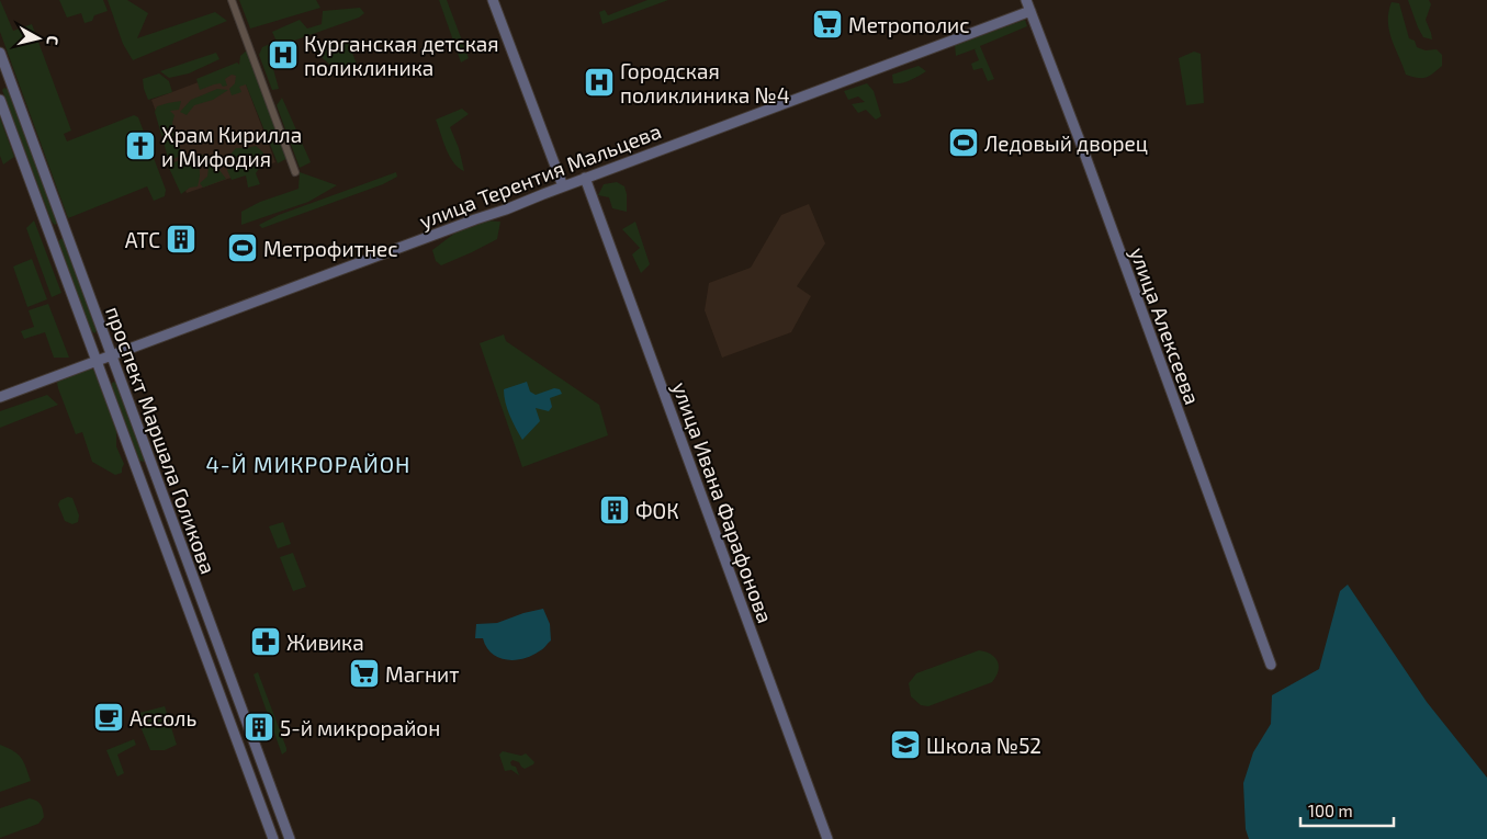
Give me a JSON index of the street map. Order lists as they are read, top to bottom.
{
  "streets": {
    "street": [
      "улица Терентия Мальцева",
      "улица Алексеева",
      "проспект Маршала Голикова",
      "улица Ивана Фарафонова"
    ]
  },
  "crossings": [
    ["улица Терентия Мальцева", "улица Алексеева"],
    ["улица Терентия Мальцева", "проспект Маршала Голикова"],
    ["улица Терентия Мальцева", "улица Ивана Фарафонова"]
  ],
  "districts": ["4-Й МИКРОРАЙОН"],
  "places": {
    "supermarket": ["Метрополис", "Магнит"],
    "hospital": ["Курганская детская поликлиника", "Городская поликлиника №4"],
    "sports": ["Ледовый дворец", "Метрофитнес"],
    "church": ["Храм Кирилла и Мифодия"],
    "building": ["АТС", "ФОК", "5-й микрорайон"],
    "pharmacy": ["Живика"],
    "cafe": ["Ассоль"],
    "school or university": ["Школа №52"]
  },
  "scale_bar": "100 m",
  "north": "right"
}
